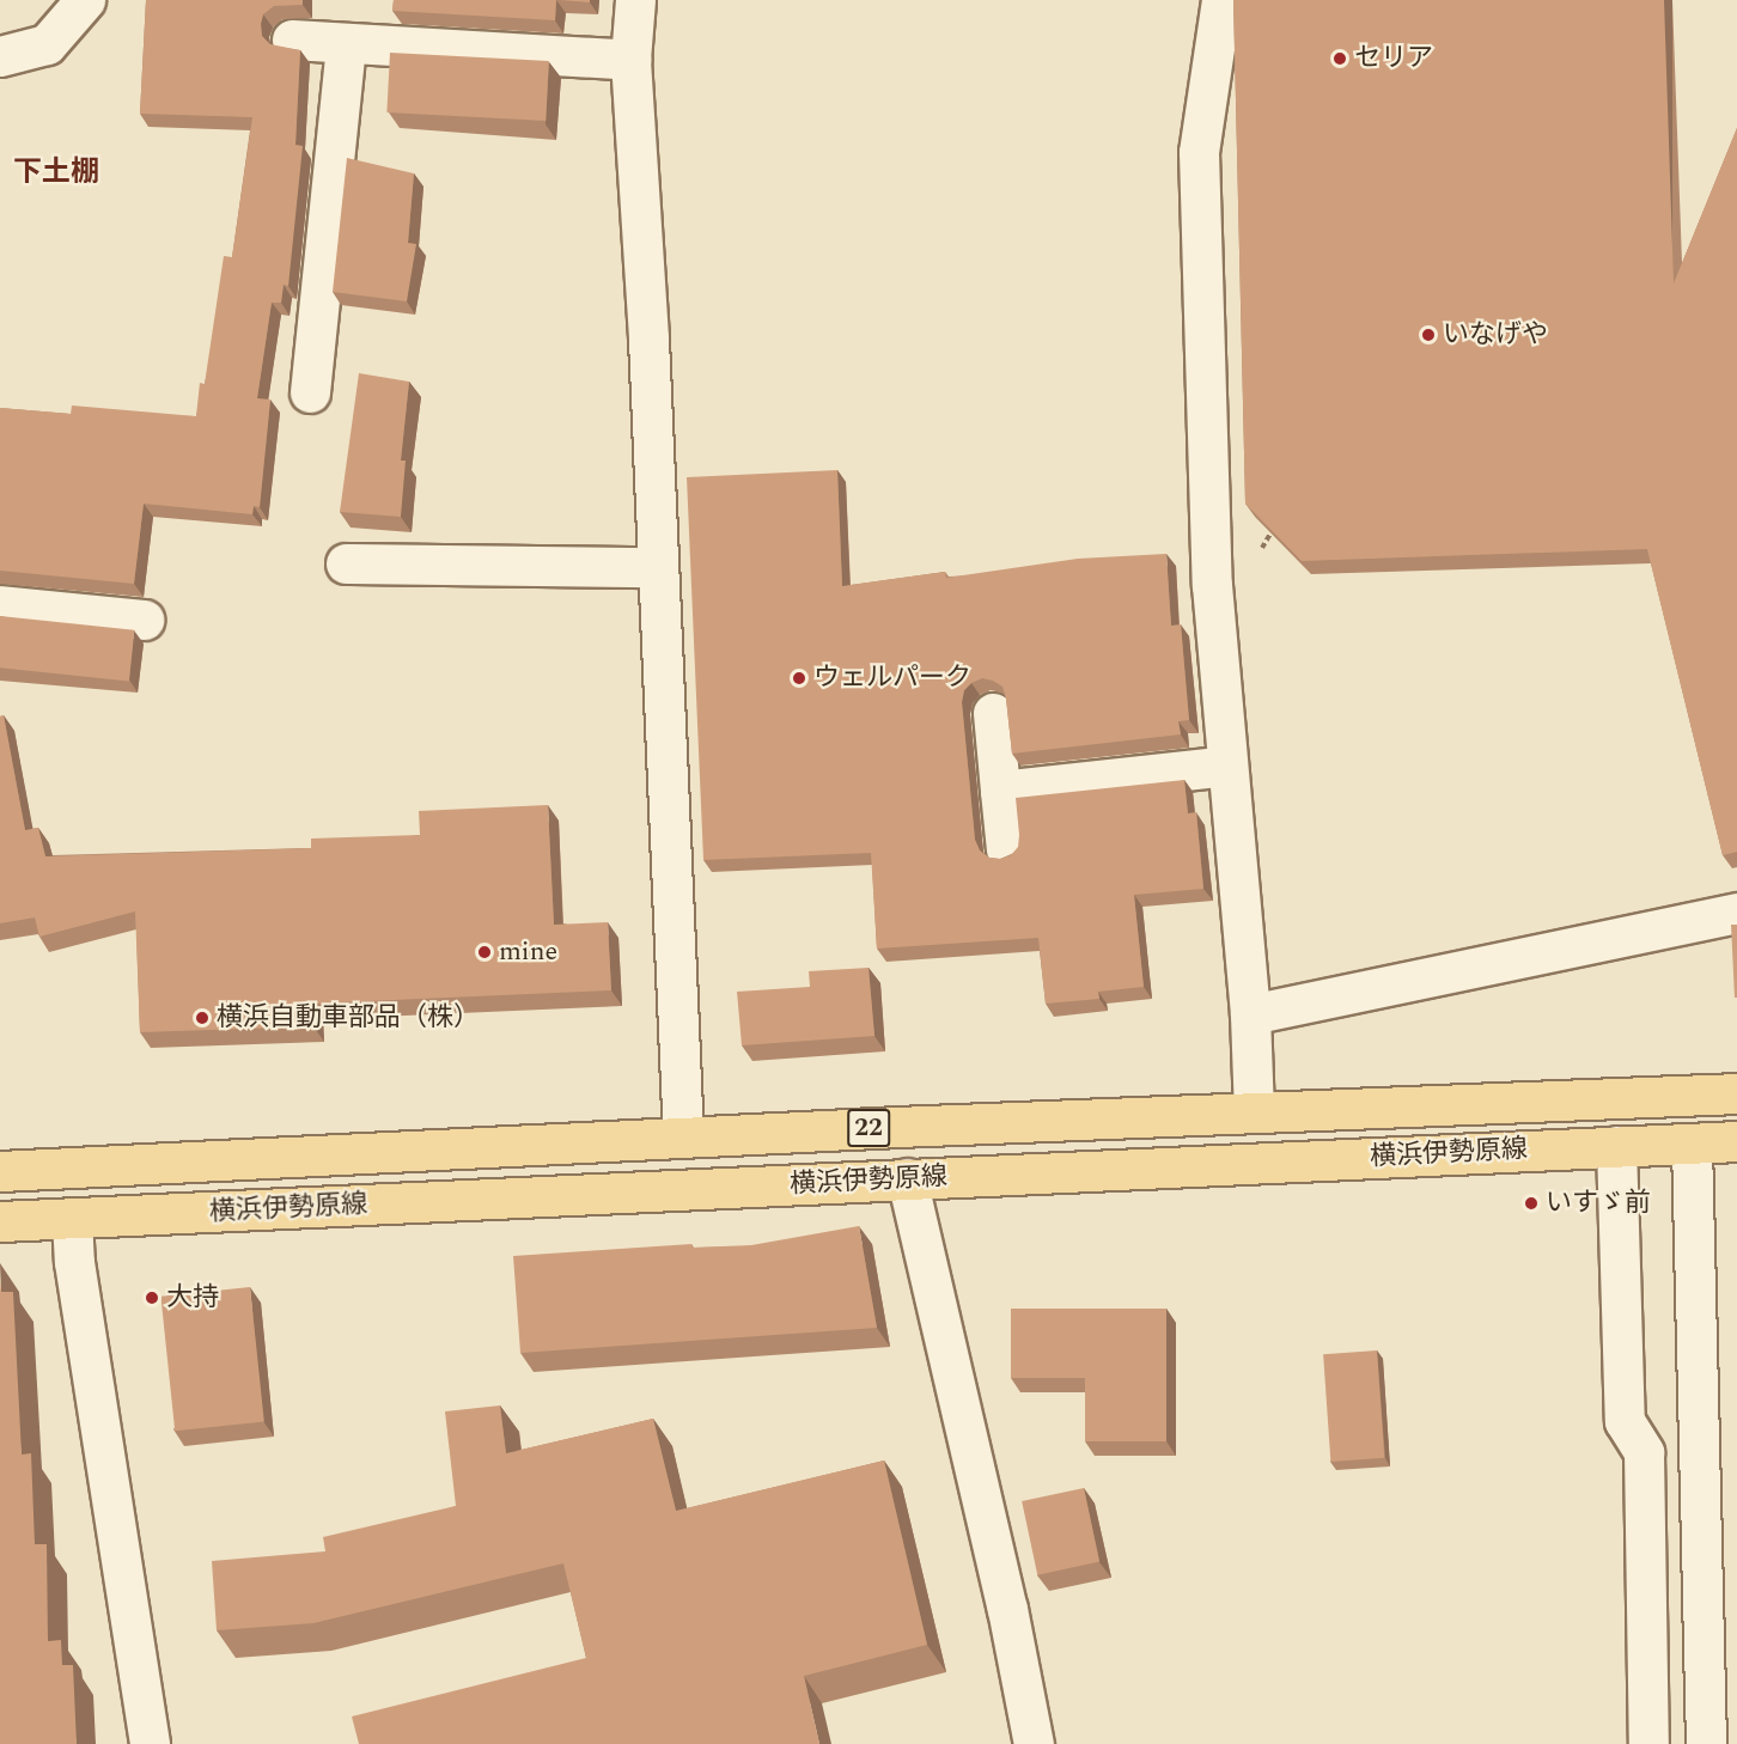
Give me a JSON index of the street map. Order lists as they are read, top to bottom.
{
  "streets": {
    "main road": ["22", "横浜伊勢原線"]
  },
  "districts": ["下土棚"],
  "places": [
    "セリア",
    "いなげや",
    "ウェルパーク",
    "mine",
    "横浜自動車部品（株）",
    "いすゞ前",
    "大持"
  ]
}
